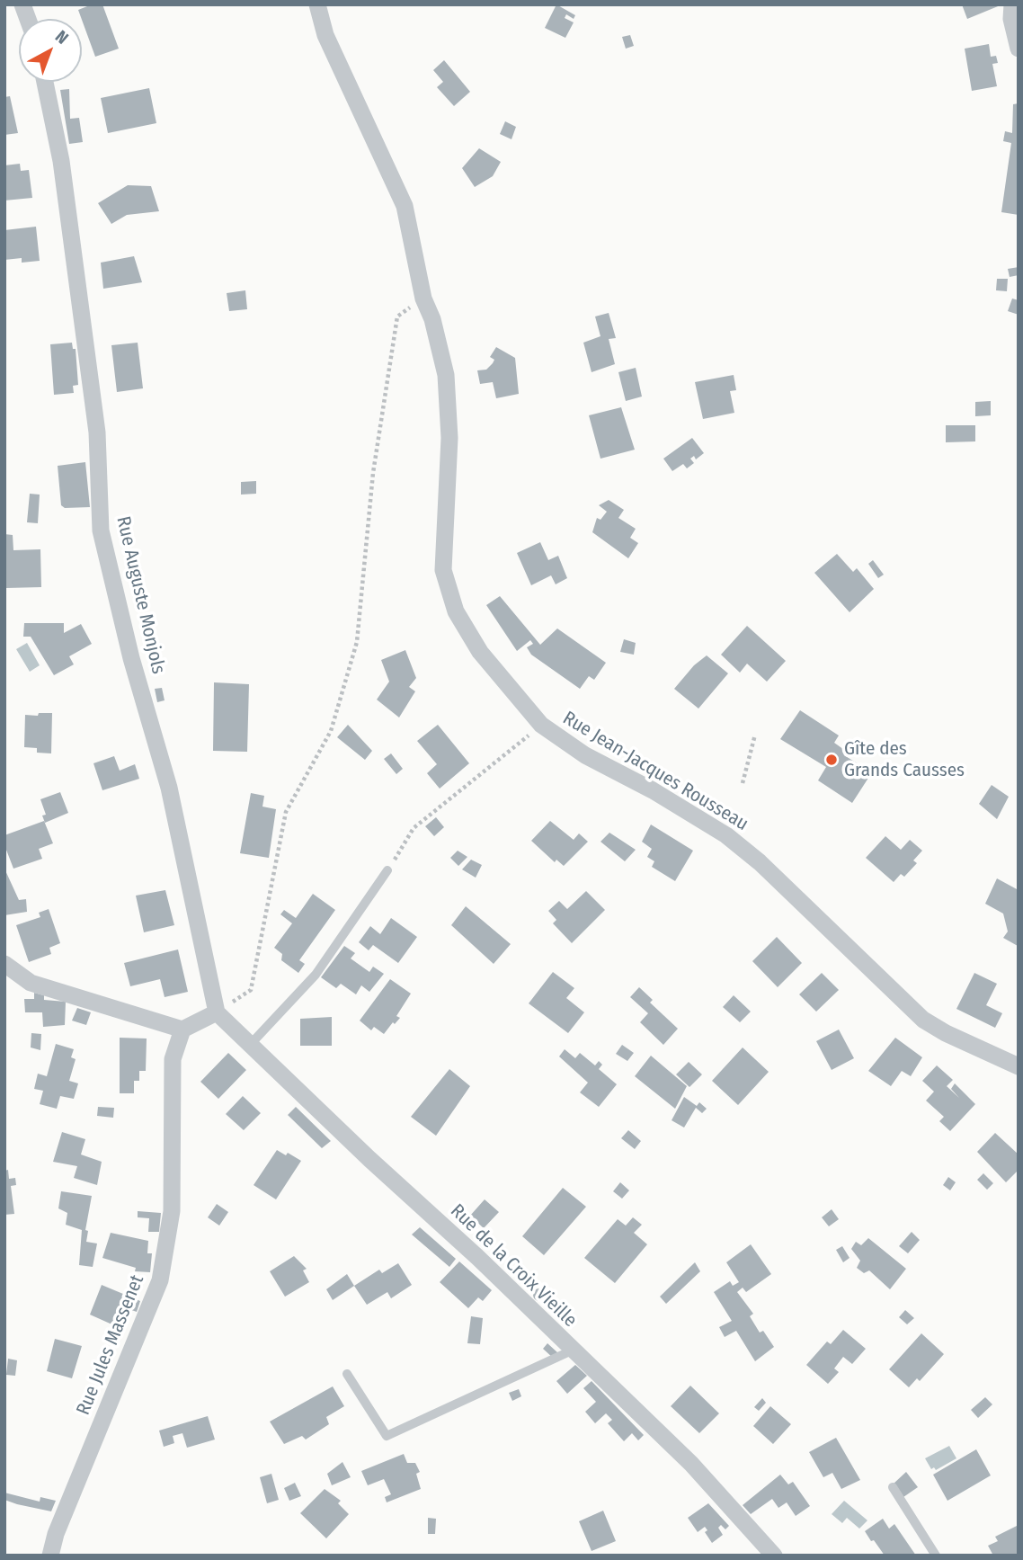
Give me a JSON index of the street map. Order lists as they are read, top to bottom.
{
  "streets": {
    "street": [
      "Rue Auguste Monjols",
      "Rue Jean-Jacques Rousseau",
      "Rue de la Croix Vieille",
      "Rue Jules Massenet"
    ]
  },
  "crossings": [
    ["Rue Auguste Monjols", "Rue de la Croix Vieille"]
  ],
  "places": ["Gîte des Grands Causses"],
  "north": "top right"
}
